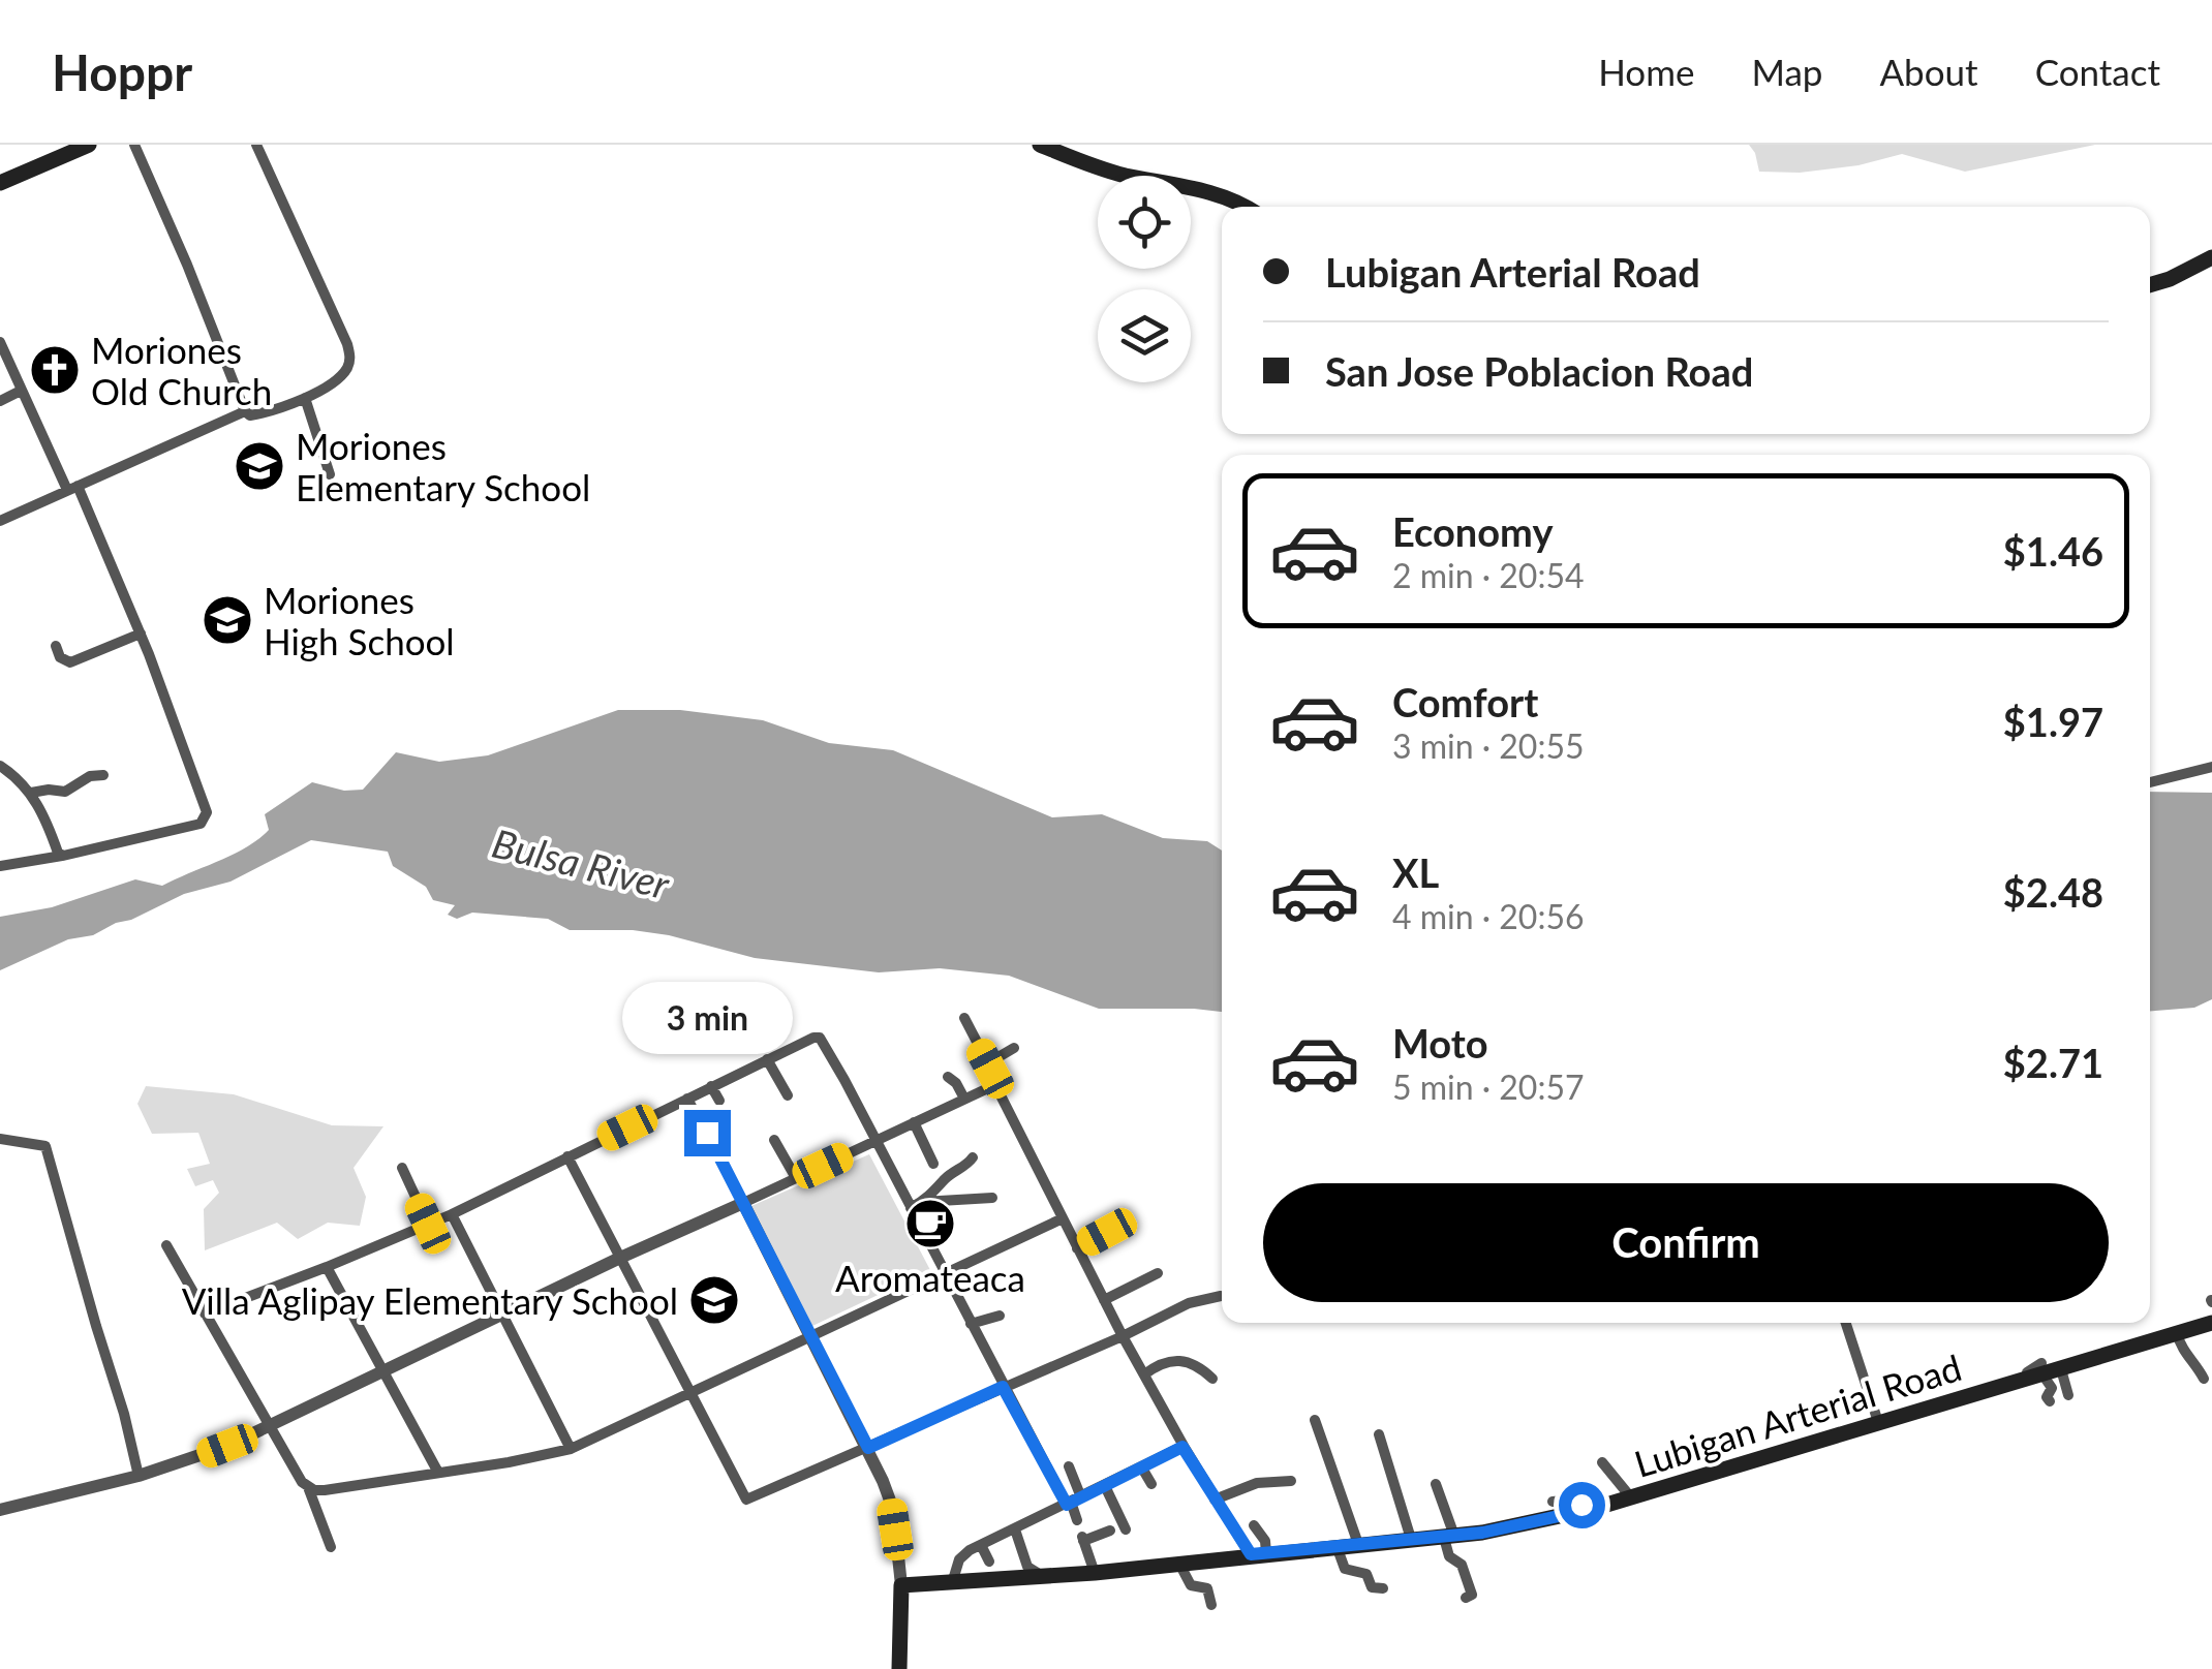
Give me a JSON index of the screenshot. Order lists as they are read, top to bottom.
{
  "streets": {
    "main road": ["Lubigan Arterial Road"]
  },
  "water": ["Bulsa River"],
  "places": {
    "church": ["Moriones Old Church"],
    "school or university": ["Moriones Elementary School", "Moriones High School", "Villa Aglipay Elementary School"],
    "cafe": ["Aromateaca"]
  },
  "page": {
    "header": "Hoppr",
    "nav": [
      "Home",
      "Map",
      "About",
      "Contact"
    ],
    "banner": ["Lubigan Arterial Road", "San Jose Poblacion Road"],
    "list": [
      {
        "name": "Economy",
        "note": "2 min · 20:54",
        "value": "$1.46"
      },
      {
        "name": "Comfort",
        "note": "3 min · 20:55",
        "value": "$1.97"
      },
      {
        "name": "XL",
        "note": "4 min · 20:56",
        "value": "$2.48"
      },
      {
        "name": "Moto",
        "note": "5 min · 20:57",
        "value": "$2.71"
      }
    ],
    "bubble": "3 min",
    "buttons": "Confirm"
  }
}
